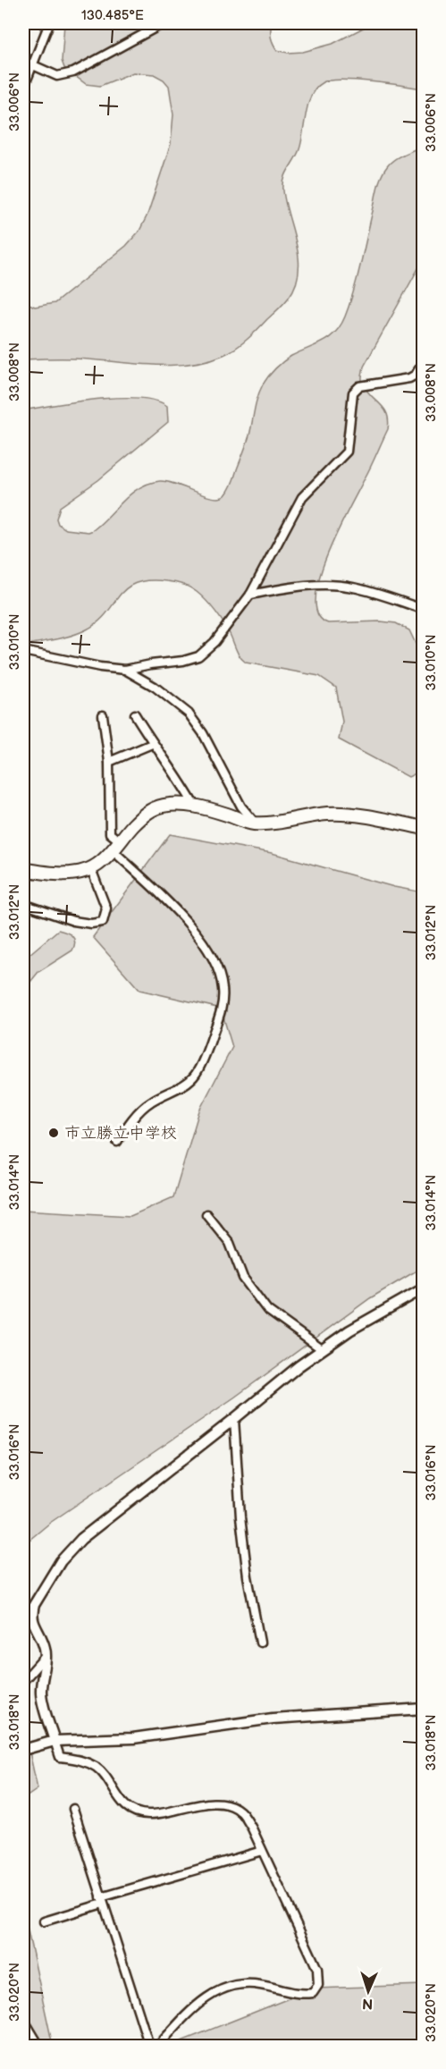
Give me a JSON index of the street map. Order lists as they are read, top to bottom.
{
  "places": ["市立勝立中学校"],
  "north": "bottom",
  "coordinates": [
    "130.485°E",
    "33.006°N",
    "33.008°N",
    "33.010°N",
    "33.012°N",
    "33.014°N",
    "33.016°N",
    "33.018°N",
    "33.020°N"
  ]
}
